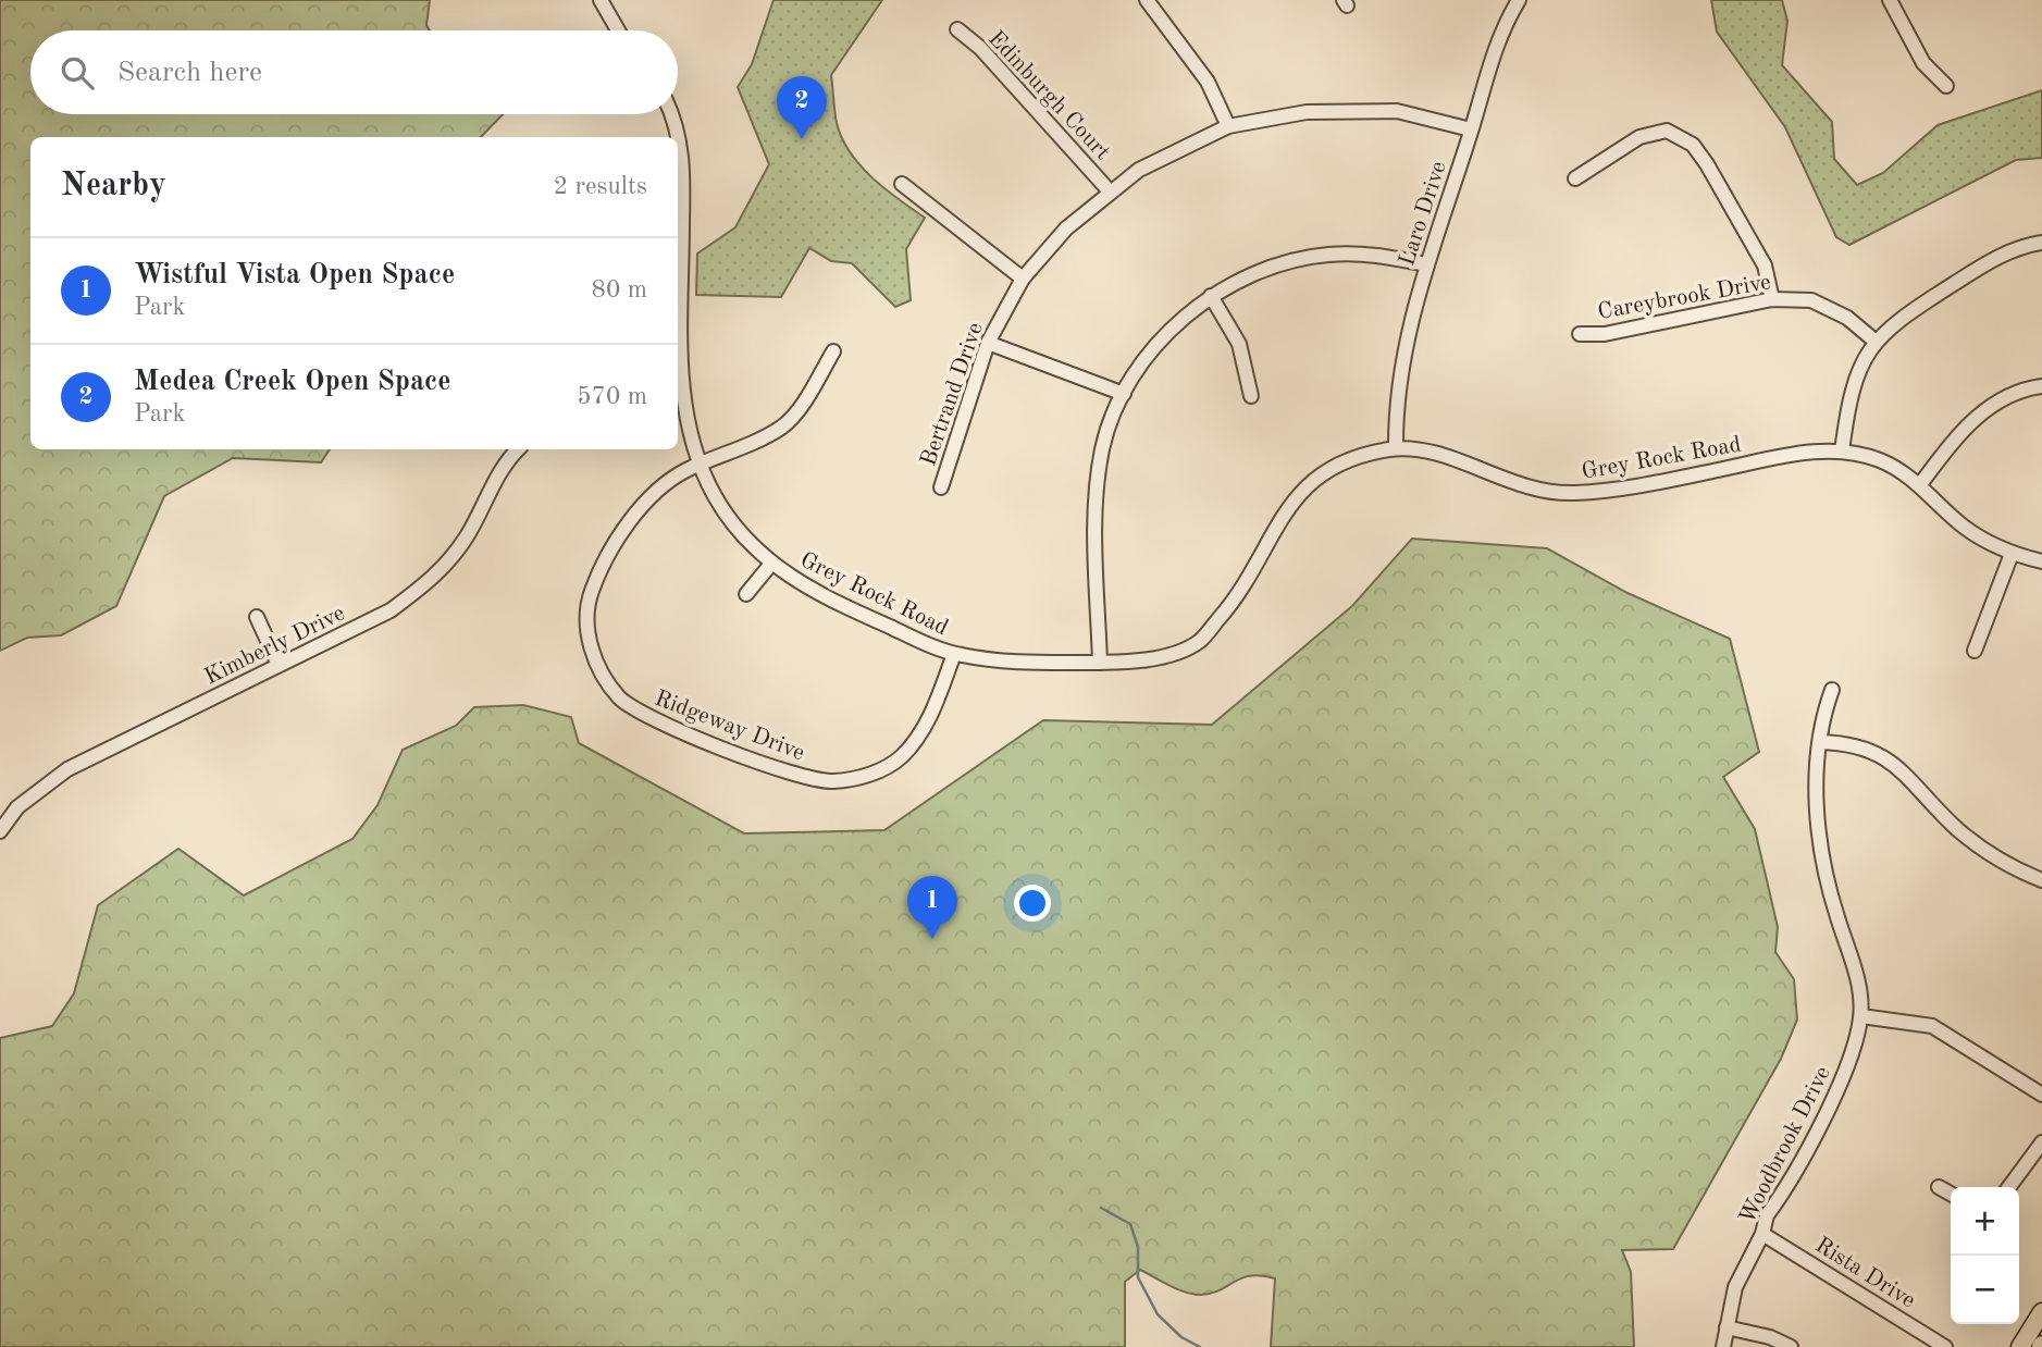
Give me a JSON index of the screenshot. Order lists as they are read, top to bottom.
{
  "streets": {
    "street": [
      "Edinburgh Court",
      "Laro Drive",
      "Careybrook Drive",
      "Bertrand Drive",
      "Grey Rock Road",
      "Kimberly Drive",
      "Ridgeway Drive",
      "Woodbrook Drive",
      "Rista Drive"
    ]
  },
  "crossings": [
    ["Edinburgh Court", "Bertrand Drive"],
    ["Laro Drive", "Bertrand Drive"],
    ["Laro Drive", "Grey Rock Road"],
    ["Grey Rock Road", "Ridgeway Drive"],
    ["Woodbrook Drive", "Rista Drive"]
  ],
  "page": {
    "search": "Search here",
    "pins": ["2", "1"],
    "heading": ["Nearby", "2 results"],
    "list": [
      {
        "mark": "1",
        "name": "Wistful Vista Open Space",
        "note": "Park",
        "value": "80 m"
      },
      {
        "mark": "2",
        "name": "Medea Creek Open Space",
        "note": "Park",
        "value": "570 m"
      }
    ],
    "map_buttons": ["+", "−"]
  }
}
